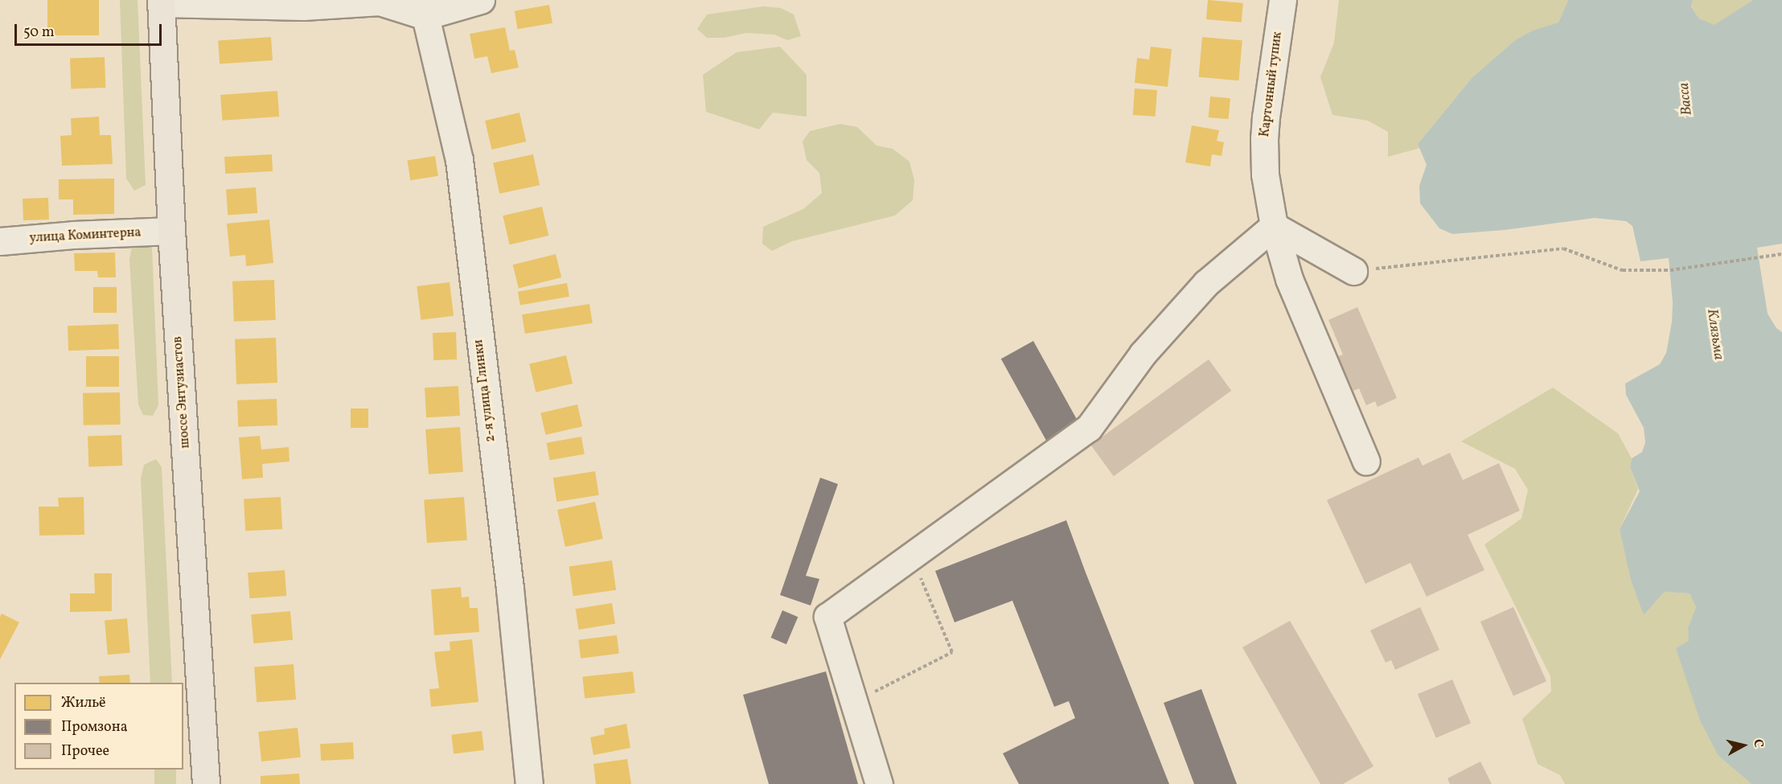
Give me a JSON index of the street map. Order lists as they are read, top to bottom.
{
  "streets": {
    "main road": ["шоссе Энтузиастов"],
    "street": ["Картонный тупик", "улица Коминтерна", "2-я улица Глинки"]
  },
  "crossings": [
    ["улица Коминтерна", "шоссе Энтузиастов"]
  ],
  "water": ["Васса", "Клязьма"],
  "legend": ["Жильё", "Промзона", "Прочее"],
  "scale_bar": "50 m",
  "north": "right"
}
